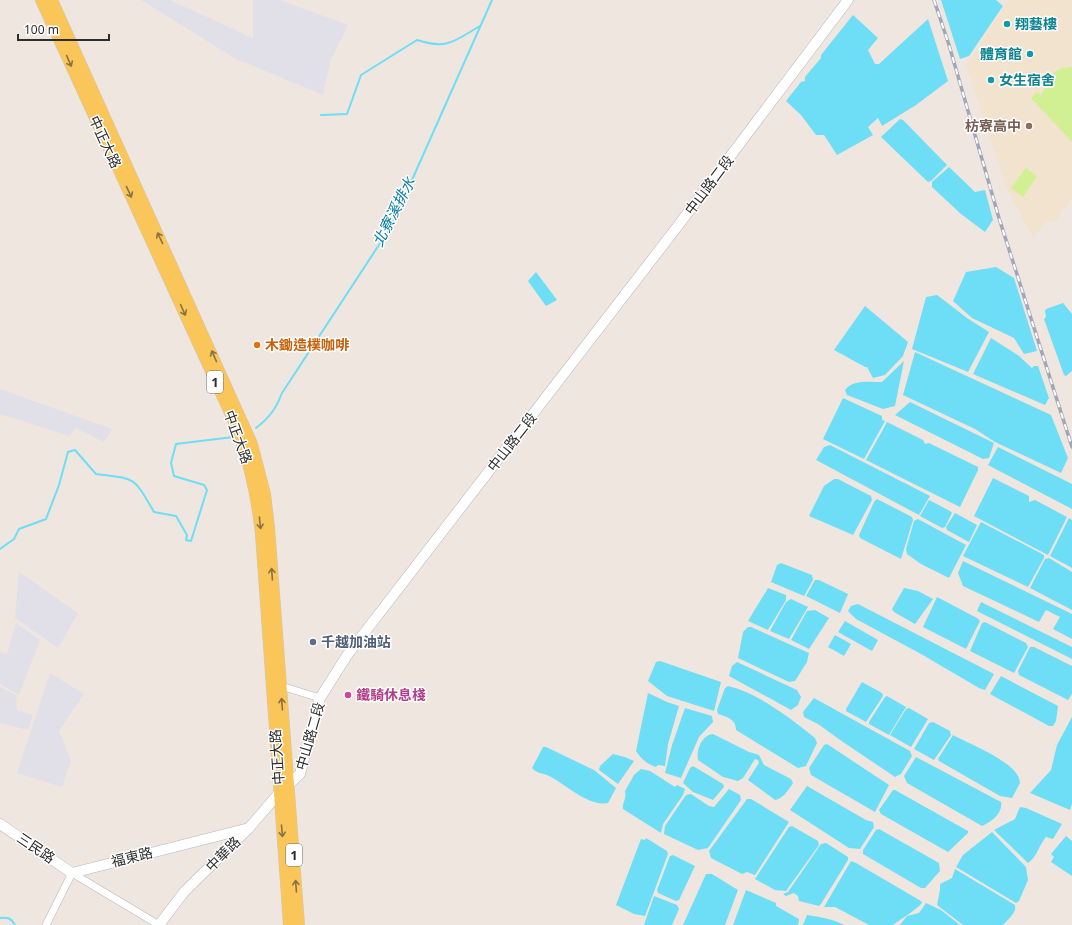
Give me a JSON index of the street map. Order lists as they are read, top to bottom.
{
  "streets": {
    "main road": ["中正大路", "中山路二段", "1"],
    "street": ["三民路", "中華路", "福東路"]
  },
  "crossings": [
    ["中正大路", "中山路二段"],
    ["中正大路", "1"],
    ["中正大路", "中華路"],
    ["中山路二段", "中華路"],
    ["1", "中華路"],
    ["三民路", "福東路"],
    ["中華路", "福東路"]
  ],
  "water": ["北寮溪排水"],
  "places": [
    "翔藝樓",
    "體育館",
    "女生宿舍",
    "枋寮高中",
    "木鋤造樸咖啡",
    "千越加油站",
    "鐵騎休息棧"
  ],
  "scale_bar": "100 m"
}
